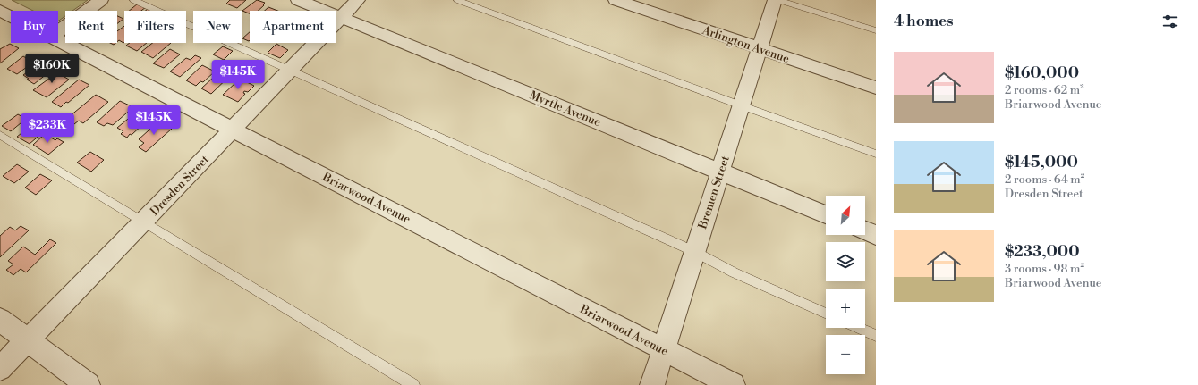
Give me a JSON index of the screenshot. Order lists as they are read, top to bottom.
{
  "streets": {
    "street": [
      "Arlington Avenue",
      "Myrtle Avenue",
      "Dresden Street",
      "Bremen Street",
      "Briarwood Avenue"
    ]
  },
  "crossings": [
    ["Arlington Avenue", "Bremen Street"],
    ["Myrtle Avenue", "Dresden Street"],
    ["Myrtle Avenue", "Bremen Street"],
    ["Dresden Street", "Briarwood Avenue"],
    ["Bremen Street", "Briarwood Avenue"]
  ],
  "north": "top right",
  "page": {
    "heading": "4 homes",
    "chip": [
      "Buy",
      "Rent",
      "Filters",
      "New",
      "Apartment"
    ],
    "list": [
      {
        "name": "$160,000",
        "note": "2 rooms · 62 m² · Briarwood Avenue"
      },
      {
        "name": "$145,000",
        "note": "2 rooms · 64 m² · Dresden Street"
      },
      {
        "name": "$233,000",
        "note": "3 rooms · 98 m² · Briarwood Avenue"
      }
    ],
    "price": [
      "$160K",
      "$145K",
      "$145K",
      "$233K"
    ],
    "map_buttons": ["+", "−"]
  }
}
